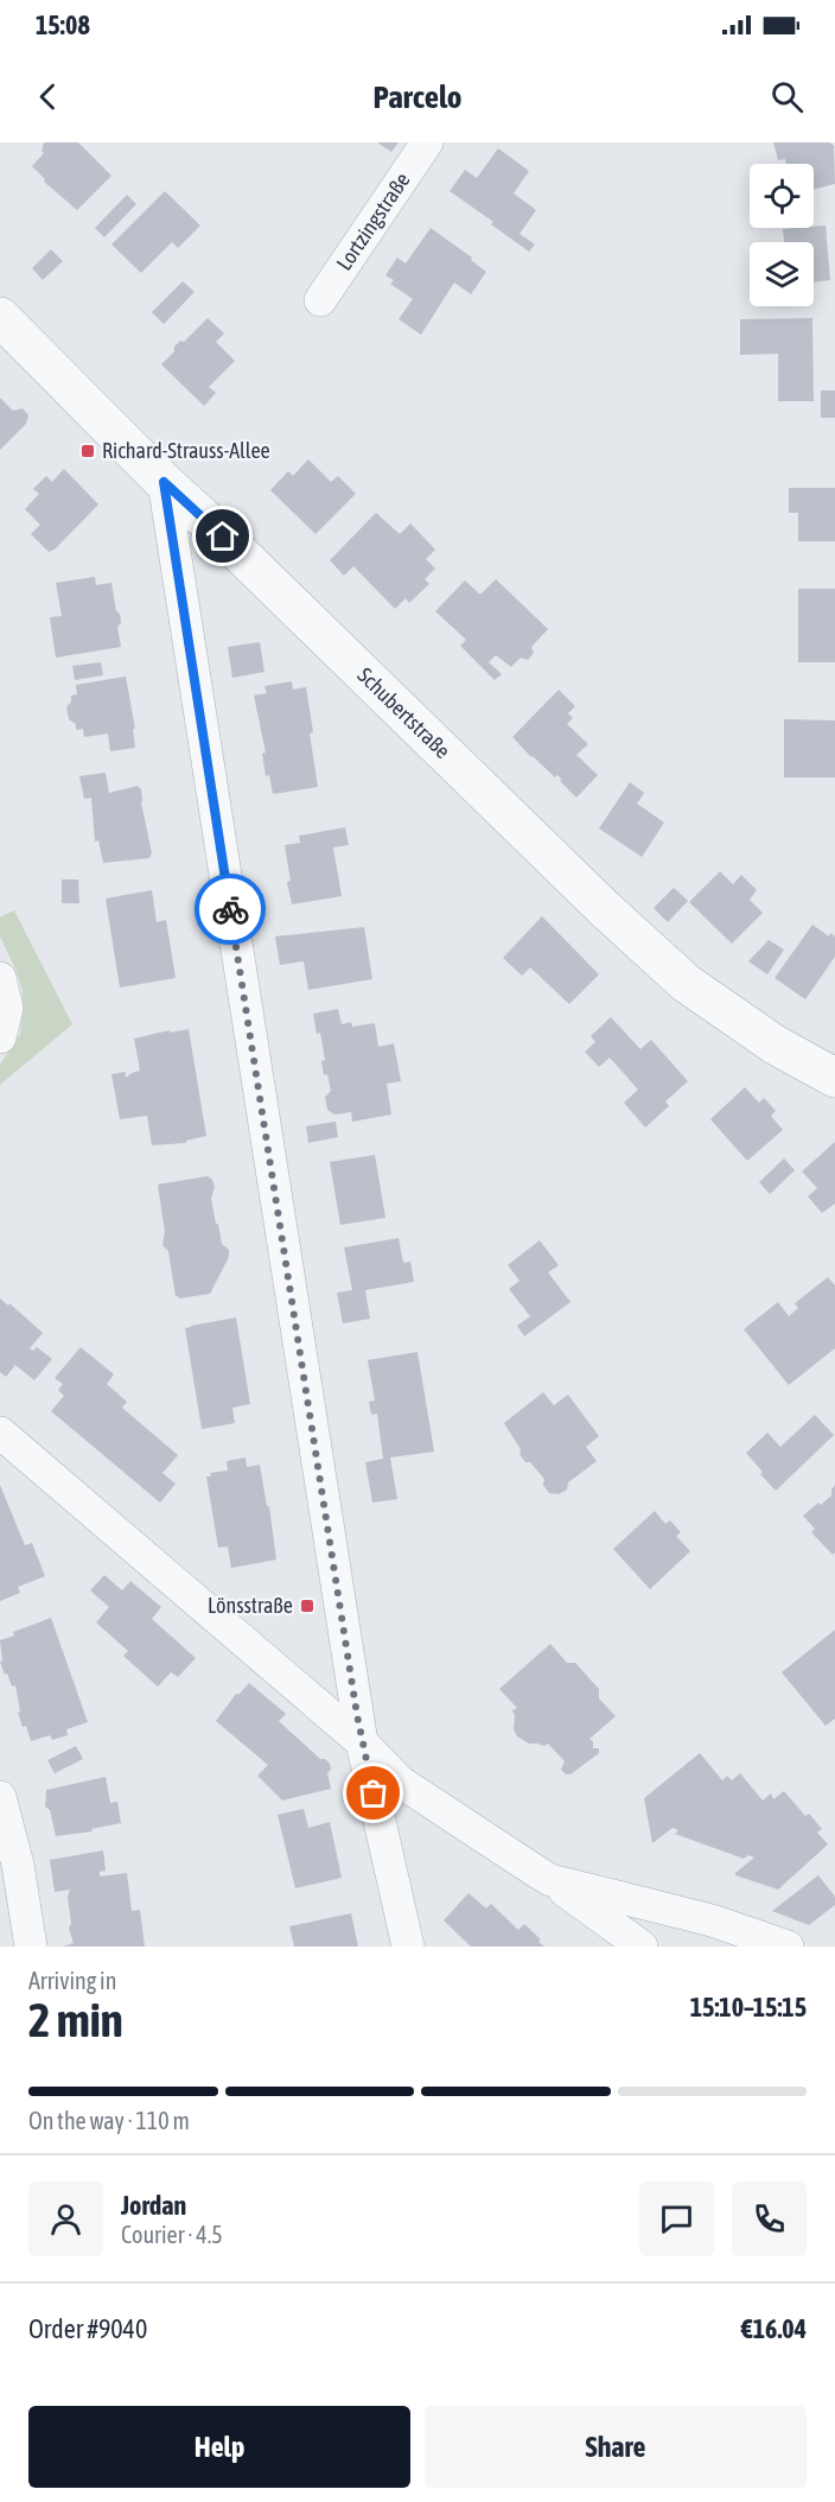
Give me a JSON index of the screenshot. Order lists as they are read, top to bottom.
{
  "streets": {
    "street": ["Lortzingstraße", "Schubertstraße"]
  },
  "places": {
    "transit": ["Richard-Strauss-Allee", "Lönsstraße"]
  },
  "page": {
    "status": "15:08",
    "header": "Parcelo",
    "heading": ["2 min", "Arriving in", "15:10–15:15"],
    "panel": [
      "Jordan",
      "Courier · 4.5",
      "Order #9040",
      "€16.04"
    ],
    "bar": "On the way · 110 m",
    "buttons": ["Help", "Share"]
  }
}
